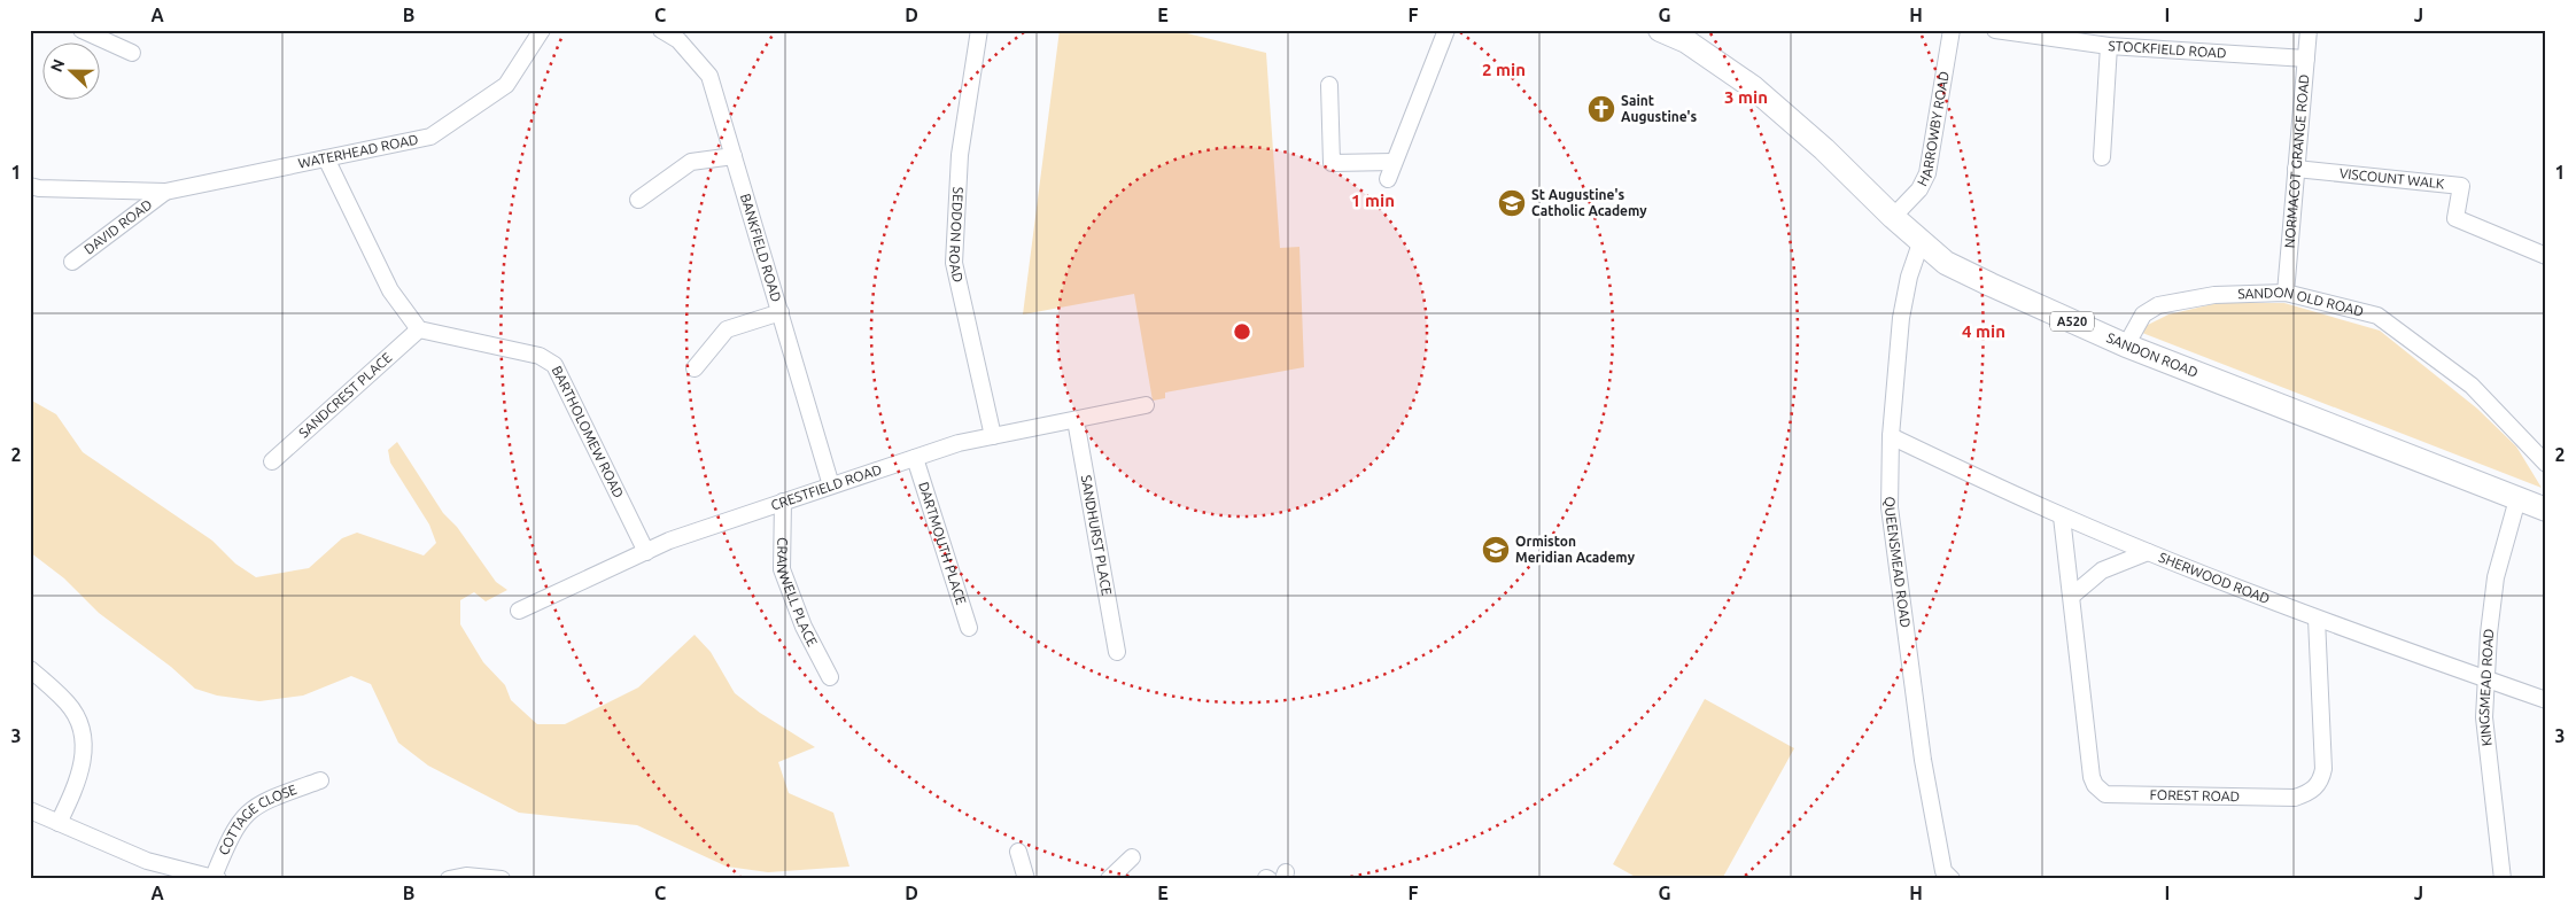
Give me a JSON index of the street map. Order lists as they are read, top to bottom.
{
  "streets": {
    "highway": ["A520", "SANDON ROAD"],
    "street": [
      "STOCKFIELD ROAD",
      "HARROWBY ROAD",
      "WATERHEAD ROAD",
      "NORMACOT GRANGE ROAD",
      "VISCOUNT WALK",
      "DAVID ROAD",
      "SEDDON ROAD",
      "BANKFIELD ROAD",
      "SANDON OLD ROAD",
      "SANDCREST PLACE",
      "BARTHOLOMEW ROAD",
      "CRESTFIELD ROAD",
      "SANDHURST PLACE",
      "DARTMOUTH PLACE",
      "QUEENSMEAD ROAD",
      "SHERWOOD ROAD",
      "CRANWELL PLACE",
      "KINGSMEAD ROAD",
      "FOREST ROAD",
      "COTTAGE CLOSE"
    ]
  },
  "crossings": [
    ["STOCKFIELD ROAD", "NORMACOT GRANGE ROAD"],
    ["HARROWBY ROAD", "SANDON ROAD"],
    ["WATERHEAD ROAD", "DAVID ROAD"],
    ["NORMACOT GRANGE ROAD", "VISCOUNT WALK"],
    ["NORMACOT GRANGE ROAD", "SANDON OLD ROAD"],
    ["SEDDON ROAD", "CRESTFIELD ROAD"],
    ["BANKFIELD ROAD", "CRESTFIELD ROAD"],
    ["SANDON OLD ROAD", "SANDON ROAD"],
    ["SANDON ROAD", "QUEENSMEAD ROAD"],
    ["SANDON ROAD", "KINGSMEAD ROAD"],
    ["SANDCREST PLACE", "BARTHOLOMEW ROAD"],
    ["BARTHOLOMEW ROAD", "CRESTFIELD ROAD"],
    ["CRESTFIELD ROAD", "SANDHURST PLACE"],
    ["CRESTFIELD ROAD", "DARTMOUTH PLACE"],
    ["CRESTFIELD ROAD", "CRANWELL PLACE"],
    ["QUEENSMEAD ROAD", "SHERWOOD ROAD"],
    ["SHERWOOD ROAD", "KINGSMEAD ROAD"],
    ["SHERWOOD ROAD", "FOREST ROAD"]
  ],
  "places": {
    "church": ["Saint Augustine's"],
    "school or university": ["St Augustine's Catholic Academy", "Ormiston Meridian Academy"]
  },
  "north": "left",
  "grid": {
    "columns": [
      "A",
      "B",
      "C",
      "D",
      "E",
      "F",
      "G",
      "H",
      "I",
      "J"
    ],
    "rows": ["1", "2", "3"]
  },
  "rings": [
    "2 min",
    "3 min",
    "1 min",
    "4 min"
  ]
}
